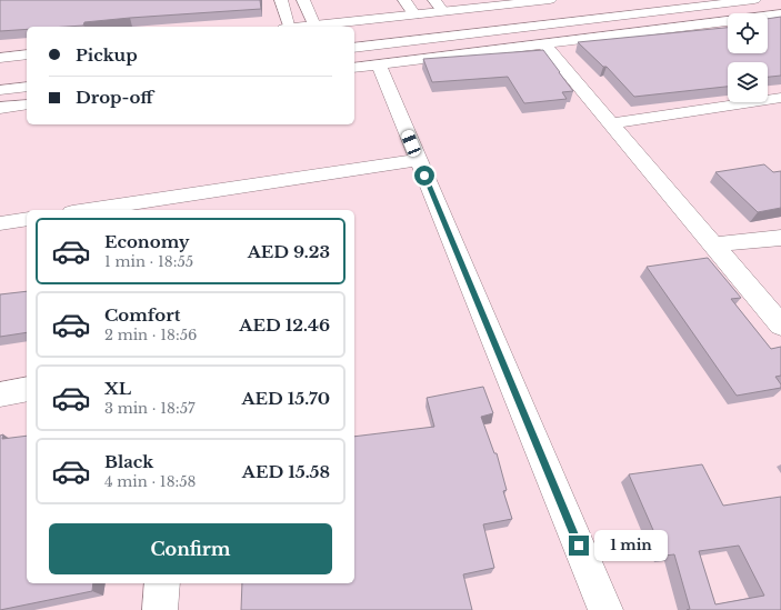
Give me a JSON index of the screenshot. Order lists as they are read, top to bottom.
{
  "page": {
    "banner": ["Pickup", "Drop-off"],
    "list": [
      {
        "name": "Economy",
        "note": "1 min · 18:55",
        "value": "AED 9.23"
      },
      {
        "name": "Comfort",
        "note": "2 min · 18:56",
        "value": "AED 12.46"
      },
      {
        "name": "XL",
        "note": "3 min · 18:57",
        "value": "AED 15.70"
      },
      {
        "name": "Black",
        "note": "4 min · 18:58",
        "value": "AED 15.58"
      }
    ],
    "buttons": "Confirm",
    "bubble": "1 min"
  }
}
